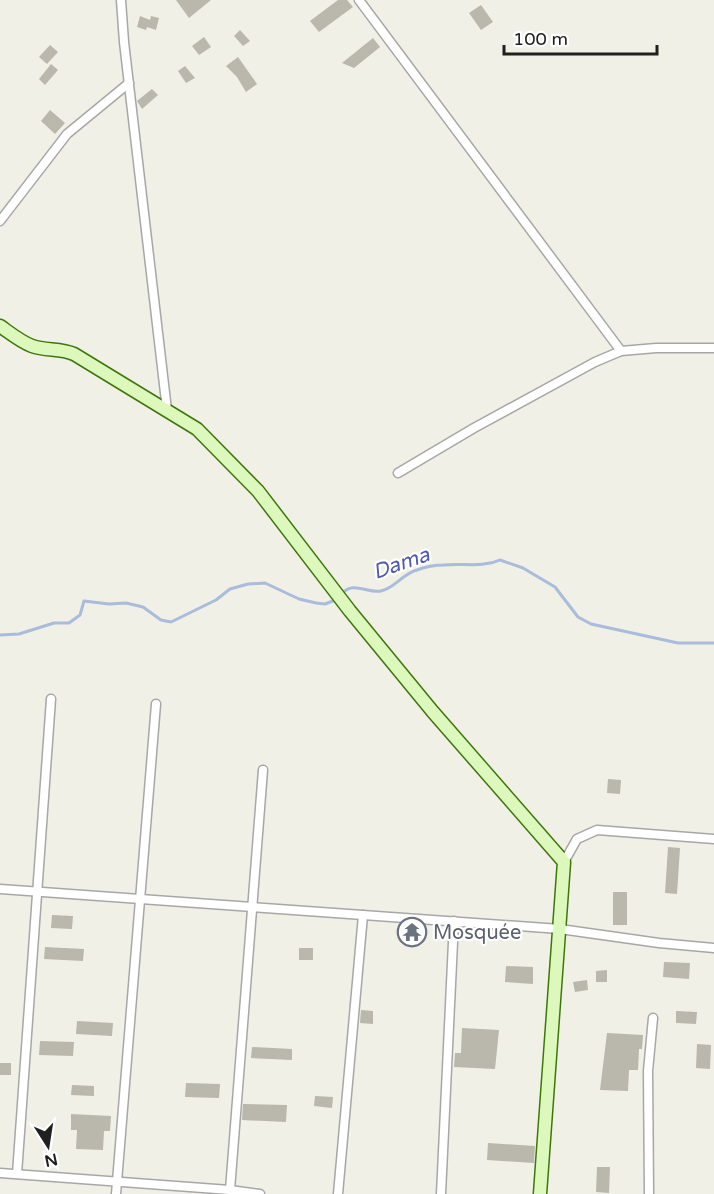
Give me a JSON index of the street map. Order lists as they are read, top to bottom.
{
  "water": ["Dama"],
  "places": {
    "temple": ["Mosquée"]
  },
  "scale_bar": "100 m",
  "north": "bottom"
}
